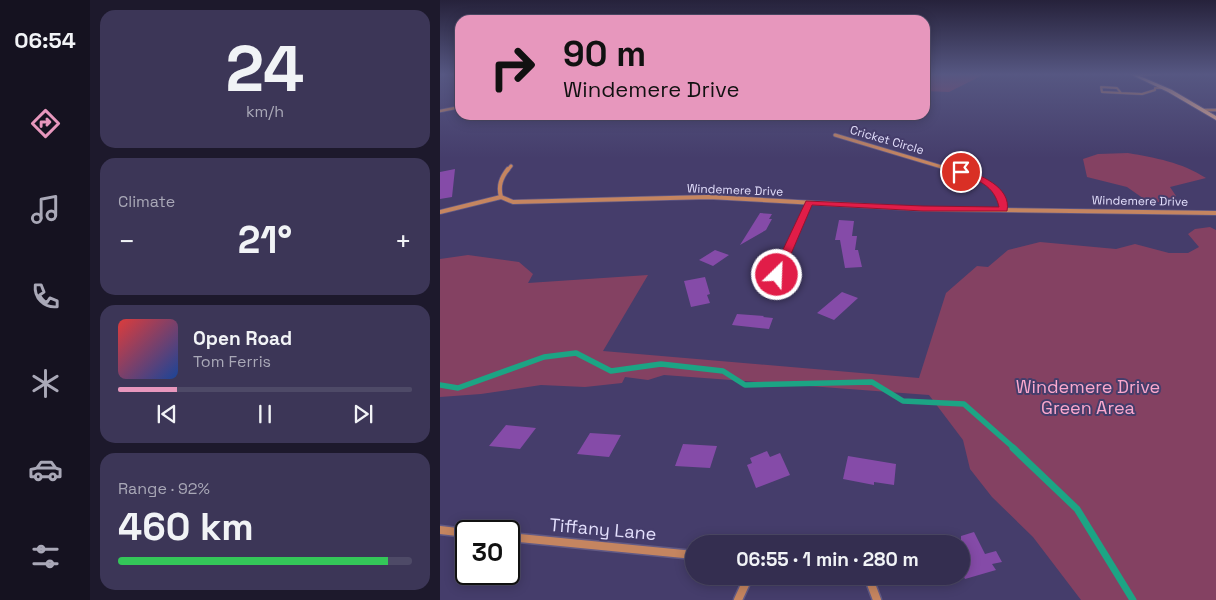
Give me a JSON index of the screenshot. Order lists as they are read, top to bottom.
{
  "streets": {
    "street": ["Cricket Circle", "Windemere Drive", "Tiffany Lane"]
  },
  "crossings": [
    ["Cricket Circle", "Windemere Drive"]
  ],
  "parks": ["Windemere Drive Green Area"],
  "page": {
    "tabs": "06:54",
    "tile": [
      ["24", "km/h"],
      "Climate",
      ["Range · 92%", "460 km"]
    ],
    "turn": ["90 m", "Windemere Drive"],
    "heat": ["−", "21°", "+"],
    "song": ["Open Road", "Tom Ferris"],
    "limit": "30",
    "trip": "06:55 · 1 min · 280 m"
  }
}
